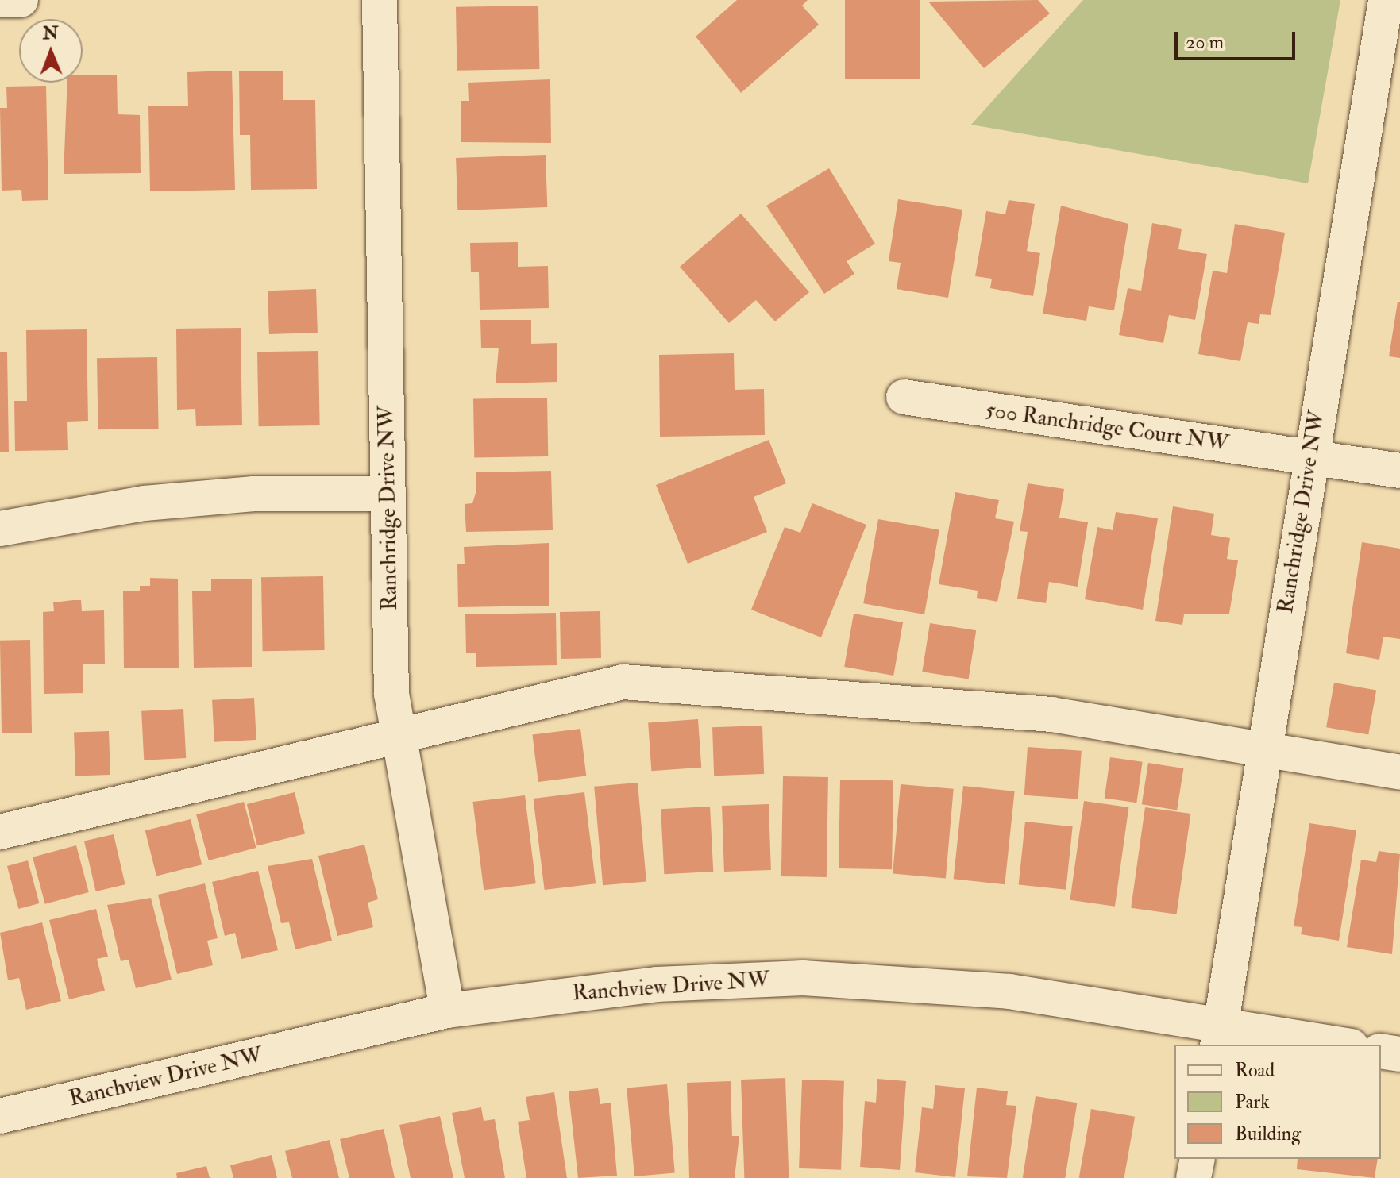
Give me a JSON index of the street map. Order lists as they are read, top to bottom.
{
  "streets": {
    "street": ["500 Ranchridge Court NW", "Ranchridge Drive NW", "Ranchview Drive NW"]
  },
  "crossings": [
    ["500 Ranchridge Court NW", "Ranchridge Drive NW"],
    ["Ranchridge Drive NW", "Ranchview Drive NW"]
  ],
  "legend": ["Road", "Park", "Building"],
  "scale_bar": "20 m",
  "north": "top"
}
